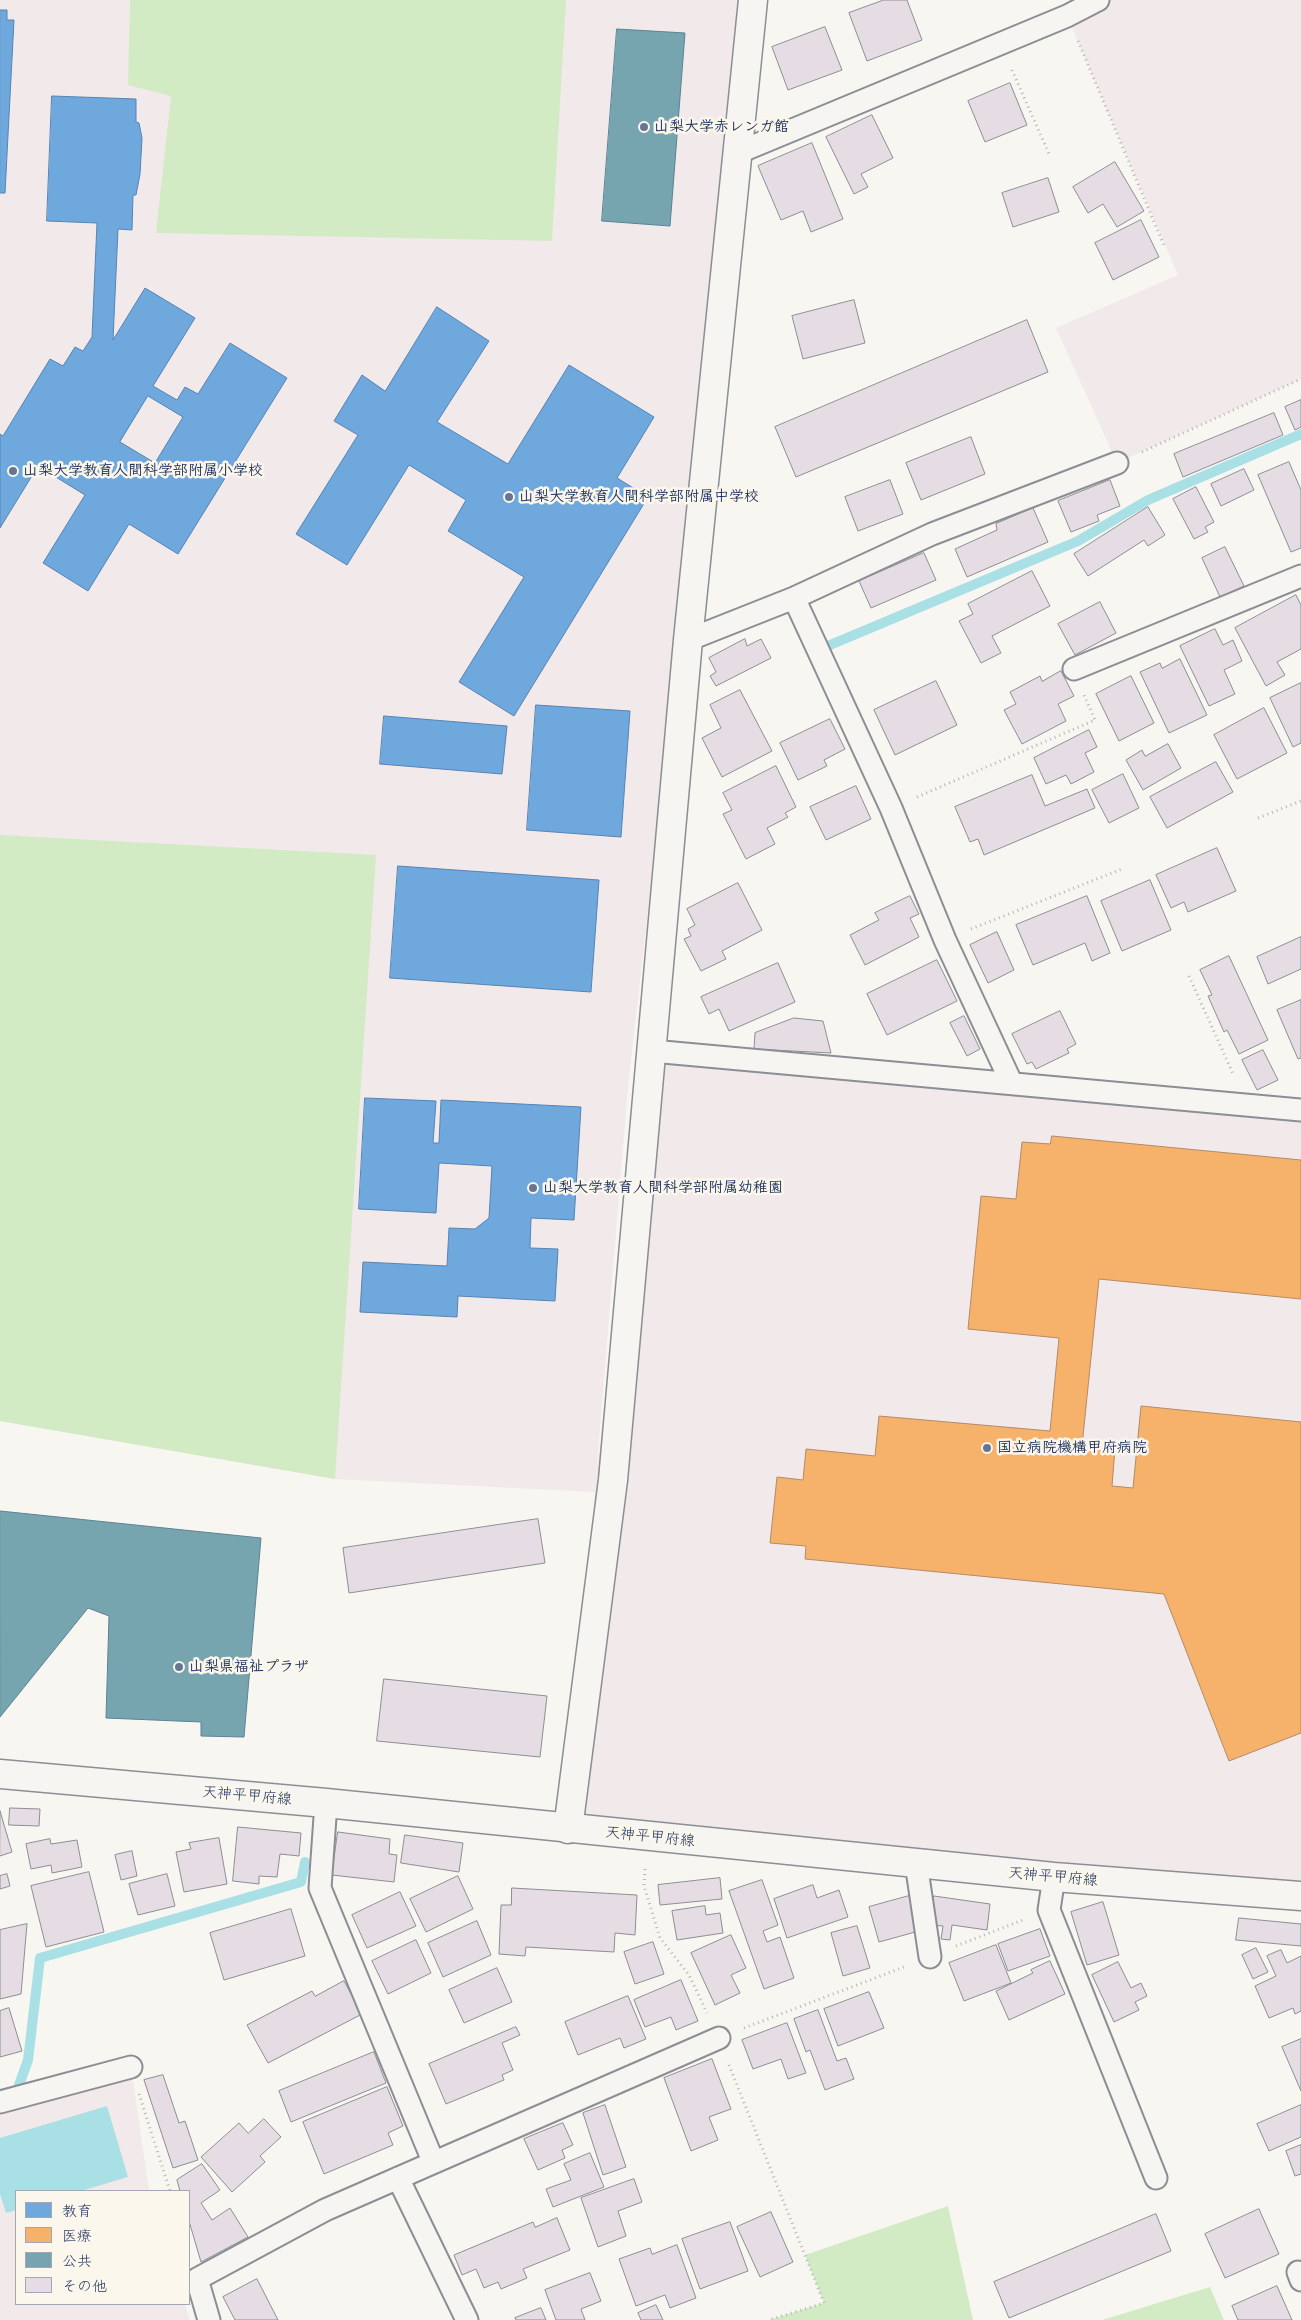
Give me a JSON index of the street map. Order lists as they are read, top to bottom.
{
  "streets": {
    "street": ["天神平甲府線"]
  },
  "places": [
    "山梨大学赤レンガ館",
    "山梨大学教育人間科学部附属小学校",
    "山梨大学教育人間科学部附属中学校",
    "山梨大学教育人間科学部附属幼稚園",
    "国立病院機構甲府病院",
    "山梨県福祉プラザ"
  ],
  "legend": [
    "教育",
    "医療",
    "公共",
    "その他"
  ]
}
